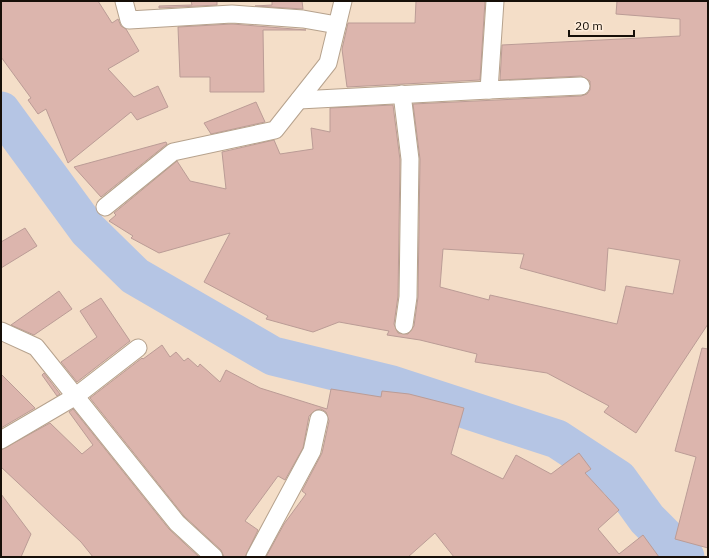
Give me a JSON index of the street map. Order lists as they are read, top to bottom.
{
  "scale_bar": "20 m"
}
